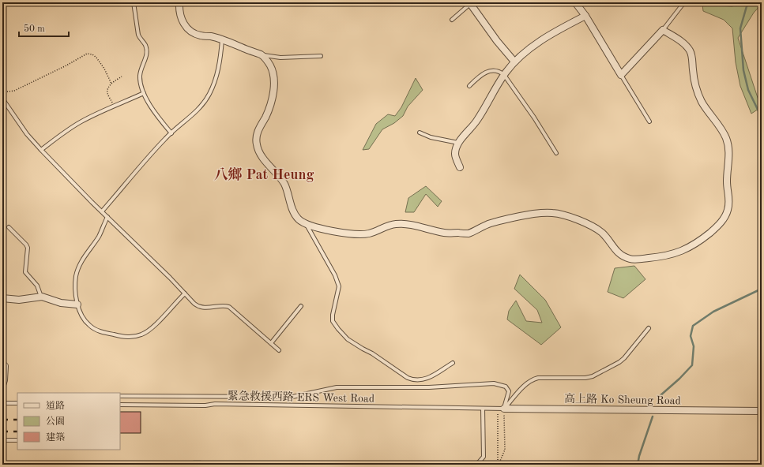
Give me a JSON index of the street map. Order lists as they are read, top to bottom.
{
  "streets": {
    "street": ["高上路 Ko Sheung Road"],
    "lane": ["緊急救援西路 ERS West Road"]
  },
  "crossings": [
    ["緊急救援西路 ERS West Road", "高上路 Ko Sheung Road"]
  ],
  "districts": ["八鄉 Pat Heung"],
  "legend": ["道路", "公園", "建築"],
  "scale_bar": "50 m"
}
